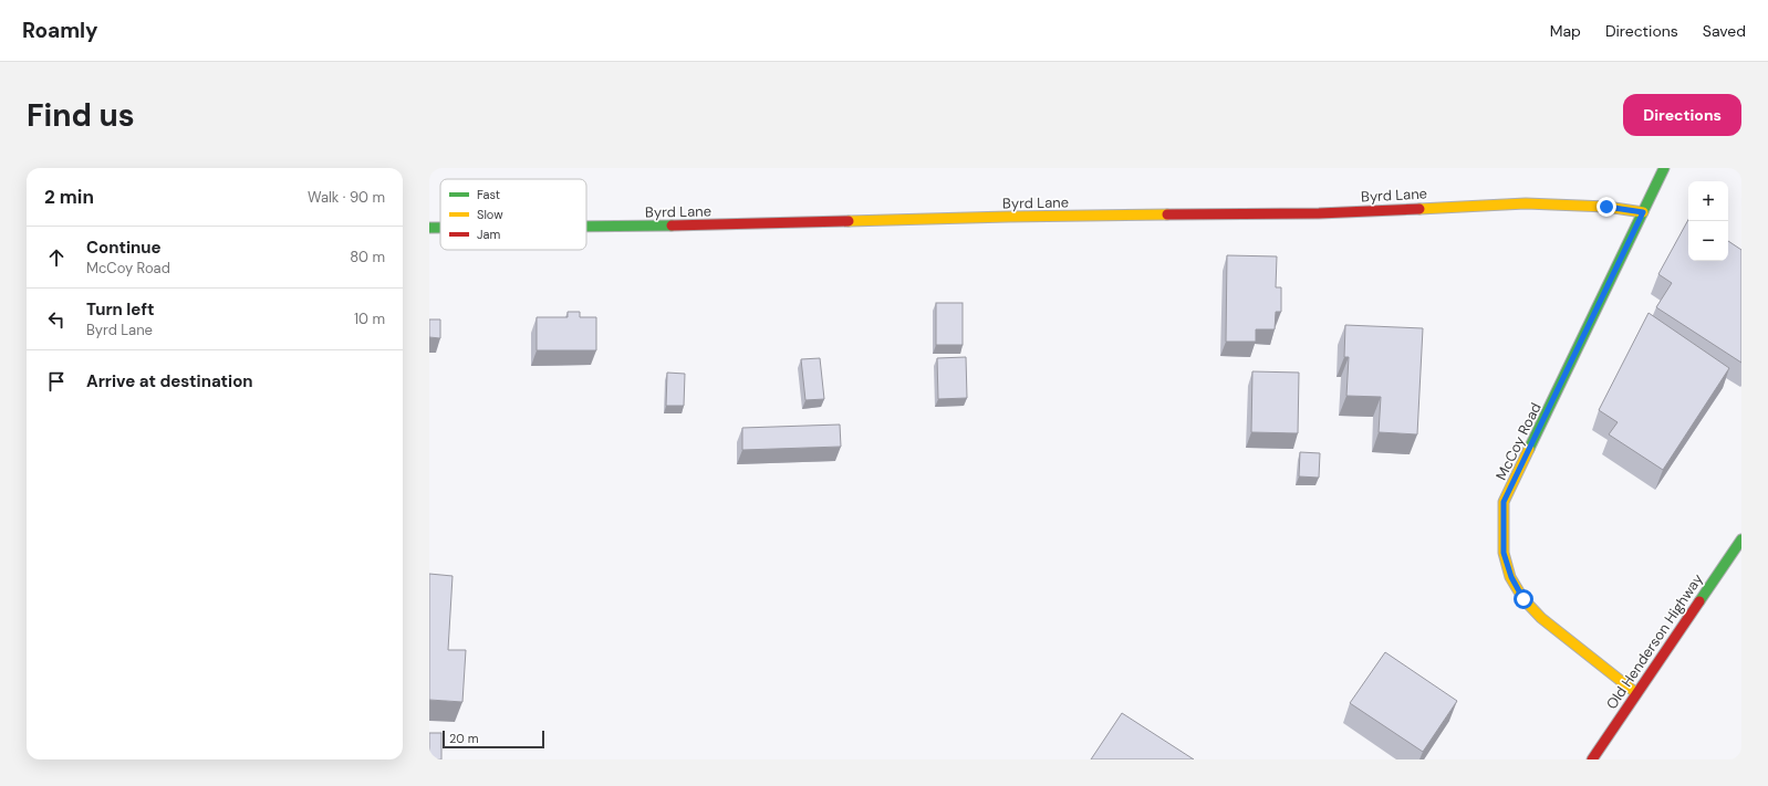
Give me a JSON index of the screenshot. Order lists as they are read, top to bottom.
{
  "streets": {
    "street": ["Byrd Lane", "McCoy Road", "Old Henderson Highway"]
  },
  "crossings": [
    ["Byrd Lane", "McCoy Road"],
    ["McCoy Road", "Old Henderson Highway"]
  ],
  "legend": ["Fast", "Slow", "Jam"],
  "scale_bar": "20 m",
  "page": {
    "header": "Roamly",
    "nav": ["Map", "Directions", "Saved"],
    "buttons": "Directions",
    "title": "Find us",
    "heading": ["2 min", "Walk · 90 m"],
    "map_buttons": ["+", "−"],
    "list": [
      ["Continue", "McCoy Road", "80 m"],
      ["Turn left", "Byrd Lane", "10 m"],
      "Arrive at destination"
    ],
    "scale": "20 m"
  }
}
